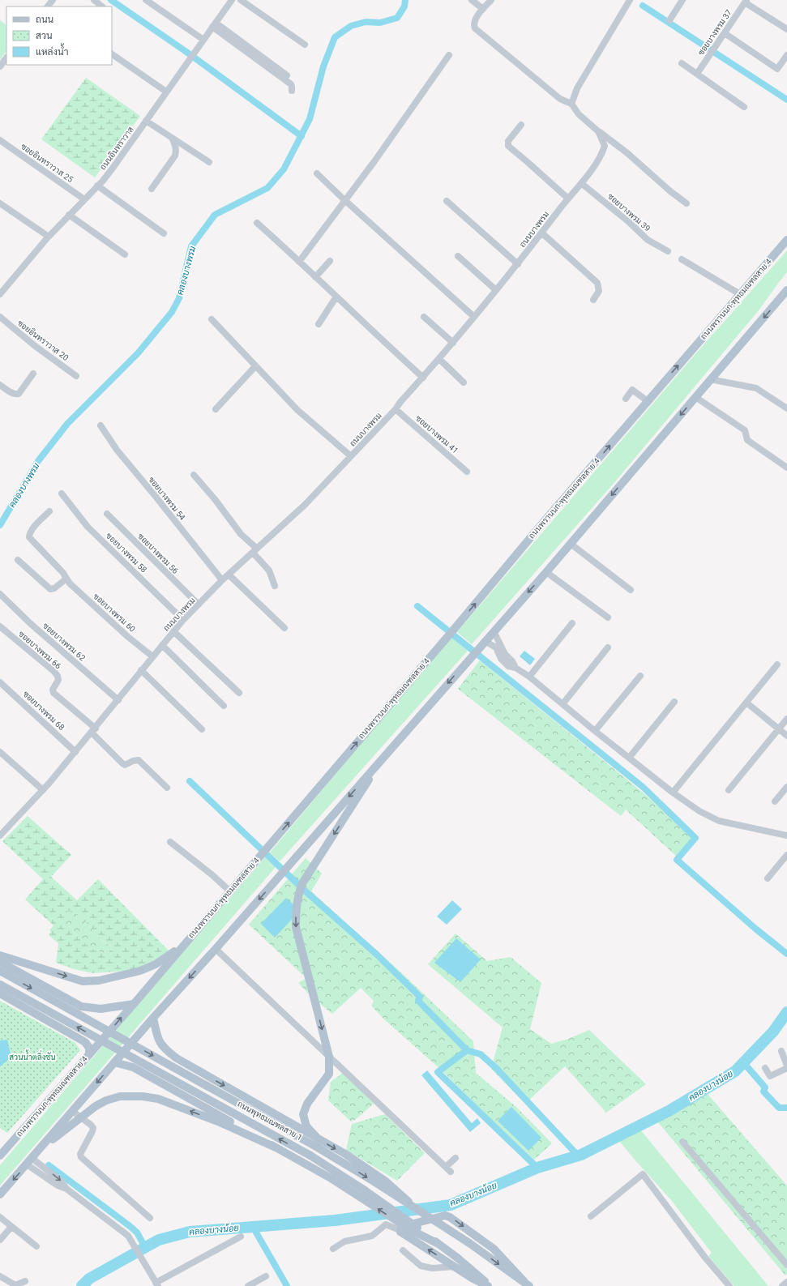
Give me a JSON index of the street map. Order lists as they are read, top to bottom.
{
  "streets": {
    "main road": ["ถนนพรานนก-พุทธมณฑลสาย 4", "ถนนพุทธมณฑลสาย 1"],
    "street": [
      "ซอยบางพรม 37",
      "ถนนอินทราวาส",
      "ซอยอินทราวาส 25",
      "ซอยบางพรม 39",
      "ถนนบางพรม",
      "ซอยอินทราวาส 20",
      "ซอยบางพรม 41",
      "ซอยบางพรม 54",
      "ซอยบางพรม 58",
      "ซอยบางพรม 56",
      "ซอยบางพรม 60",
      "ซอยบางพรม 62",
      "ซอยบางพรม 66",
      "ซอยบางพรม 68"
    ]
  },
  "crossings": [
    ["ถนนอินทราวาส", "ซอยอินทราวาส 25"],
    ["ซอยบางพรม 39", "ถนนบางพรม"],
    ["ถนนบางพรม", "ซอยบางพรม 41"],
    ["ถนนบางพรม", "ซอยบางพรม 54"],
    ["ถนนบางพรม", "ซอยบางพรม 58"],
    ["ถนนบางพรม", "ซอยบางพรม 56"],
    ["ถนนบางพรม", "ซอยบางพรม 60"],
    ["ถนนบางพรม", "ซอยบางพรม 62"],
    ["ถนนบางพรม", "ซอยบางพรม 66"],
    ["ถนนบางพรม", "ซอยบางพรม 68"]
  ],
  "water": ["คลองบางพรม", "คลองบางน้อย"],
  "parks": ["สวนน้ำตลิ่งชัน"],
  "legend": ["ถนน", "สวน", "แหล่งน้ำ"]
}
